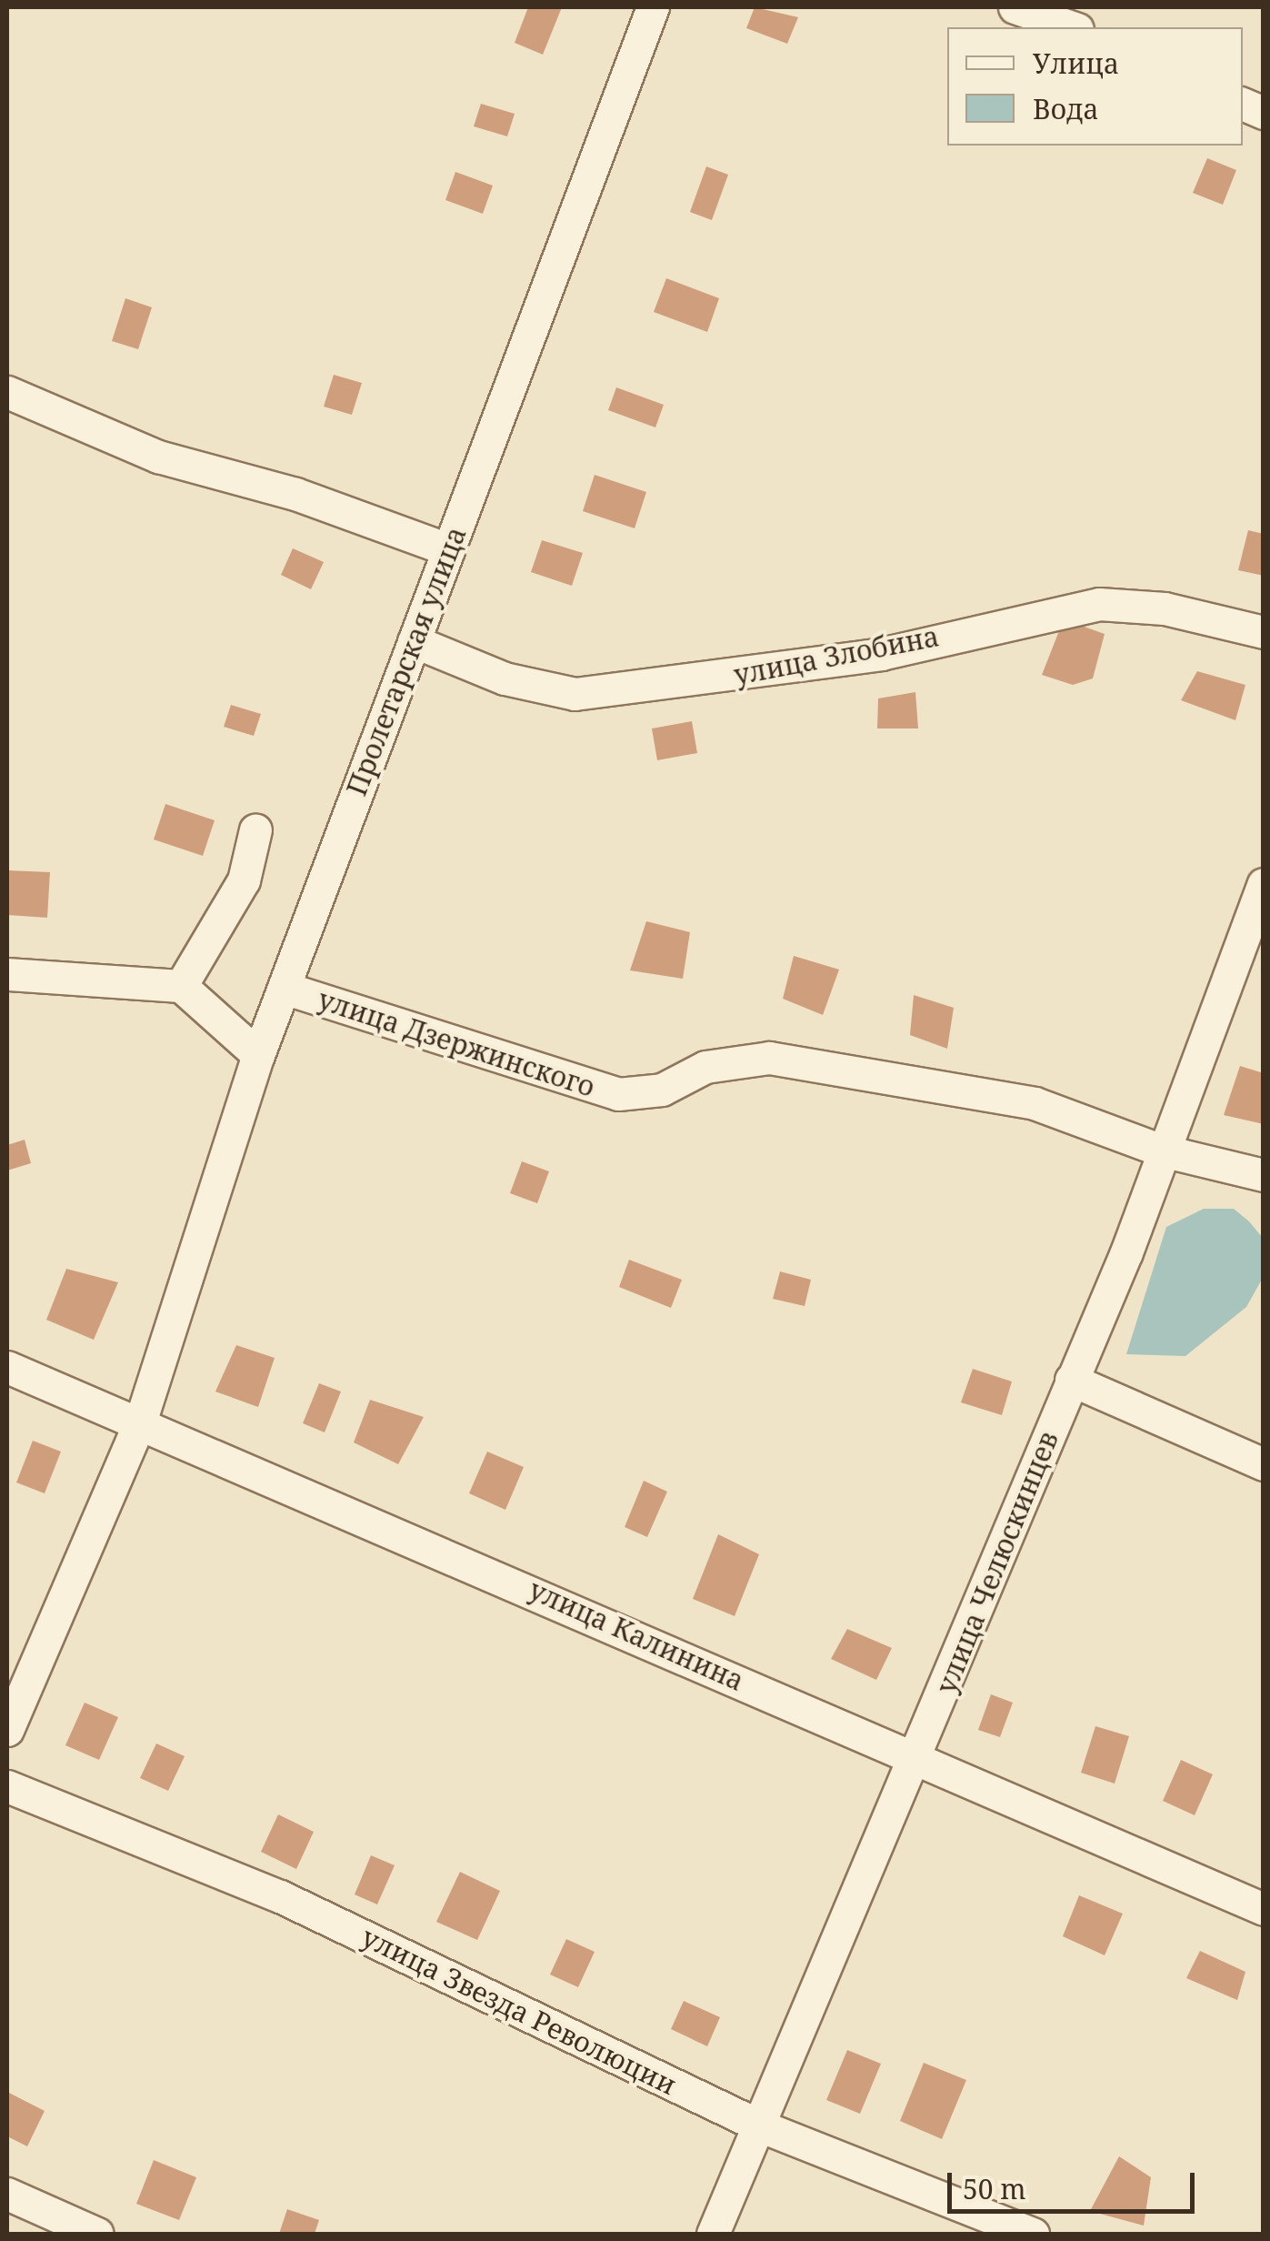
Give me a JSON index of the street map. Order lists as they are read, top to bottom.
{
  "streets": {
    "street": [
      "улица Злобина",
      "Пролетарская улица",
      "улица Дзержинского",
      "улица Челюскинцев",
      "улица Калинина",
      "улица Звезда Революции"
    ]
  },
  "crossings": [
    ["улица Злобина", "Пролетарская улица"],
    ["Пролетарская улица", "улица Дзержинского"],
    ["Пролетарская улица", "улица Калинина"],
    ["улица Дзержинского", "улица Челюскинцев"],
    ["улица Челюскинцев", "улица Калинина"],
    ["улица Челюскинцев", "улица Звезда Революции"]
  ],
  "legend": ["Улица", "Вода"],
  "scale_bar": "50 m"
}
